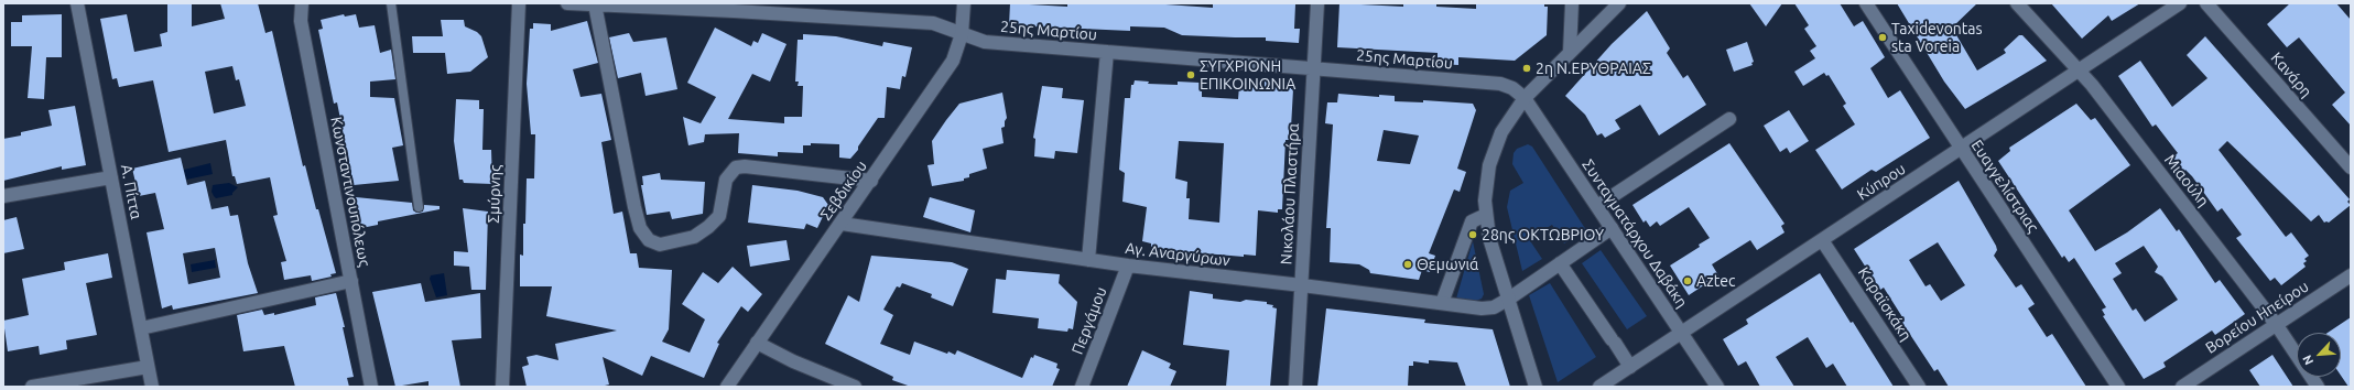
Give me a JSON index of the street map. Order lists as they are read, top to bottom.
{
  "streets": {
    "street": [
      "25ης Μαρτίου",
      "Κανάρη",
      "Μιαούλη",
      "Κύπρου",
      "Ευαγγελίστριας",
      "Σεβδικίου",
      "Α. Πίττα",
      "Κωνσταντινουπόλεως",
      "Σμύρνης",
      "Νικολάου Πλαστήρα",
      "Συνταγματάρχου Δαβάκη",
      "Αγ. Αναργύρων",
      "Καραϊσκάκη",
      "Βορείου Ηπείρου",
      "Περγάμου"
    ]
  },
  "crossings": [
    ["25ης Μαρτίου", "Σεβδικίου"],
    ["25ης Μαρτίου", "Νικολάου Πλαστήρα"],
    ["25ης Μαρτίου", "Συνταγματάρχου Δαβάκη"],
    ["Μιαούλη", "Κύπρου"],
    ["Μιαούλη", "Βορείου Ηπείρου"],
    ["Κύπρου", "Ευαγγελίστριας"],
    ["Κύπρου", "Συνταγματάρχου Δαβάκη"],
    ["Κύπρου", "Καραϊσκάκη"],
    ["Σεβδικίου", "Αγ. Αναργύρων"],
    ["Νικολάου Πλαστήρα", "Αγ. Αναργύρων"],
    ["Συνταγματάρχου Δαβάκη", "Αγ. Αναργύρων"],
    ["Αγ. Αναργύρων", "Περγάμου"]
  ],
  "places": [
    "Taxidevontas sta Voreia",
    "2η Ν.ΕΡΥΘΡΑΙΑΣ",
    "ΣΥΓΧΡΙΟΝΗ ΕΠΙΚΟΙΝΩΝΙΑ",
    "28ης ΟΚΤΩΒΡΙΟΥ",
    "Θεμωνιά",
    "Aztec"
  ],
  "north": "bottom left"
}
